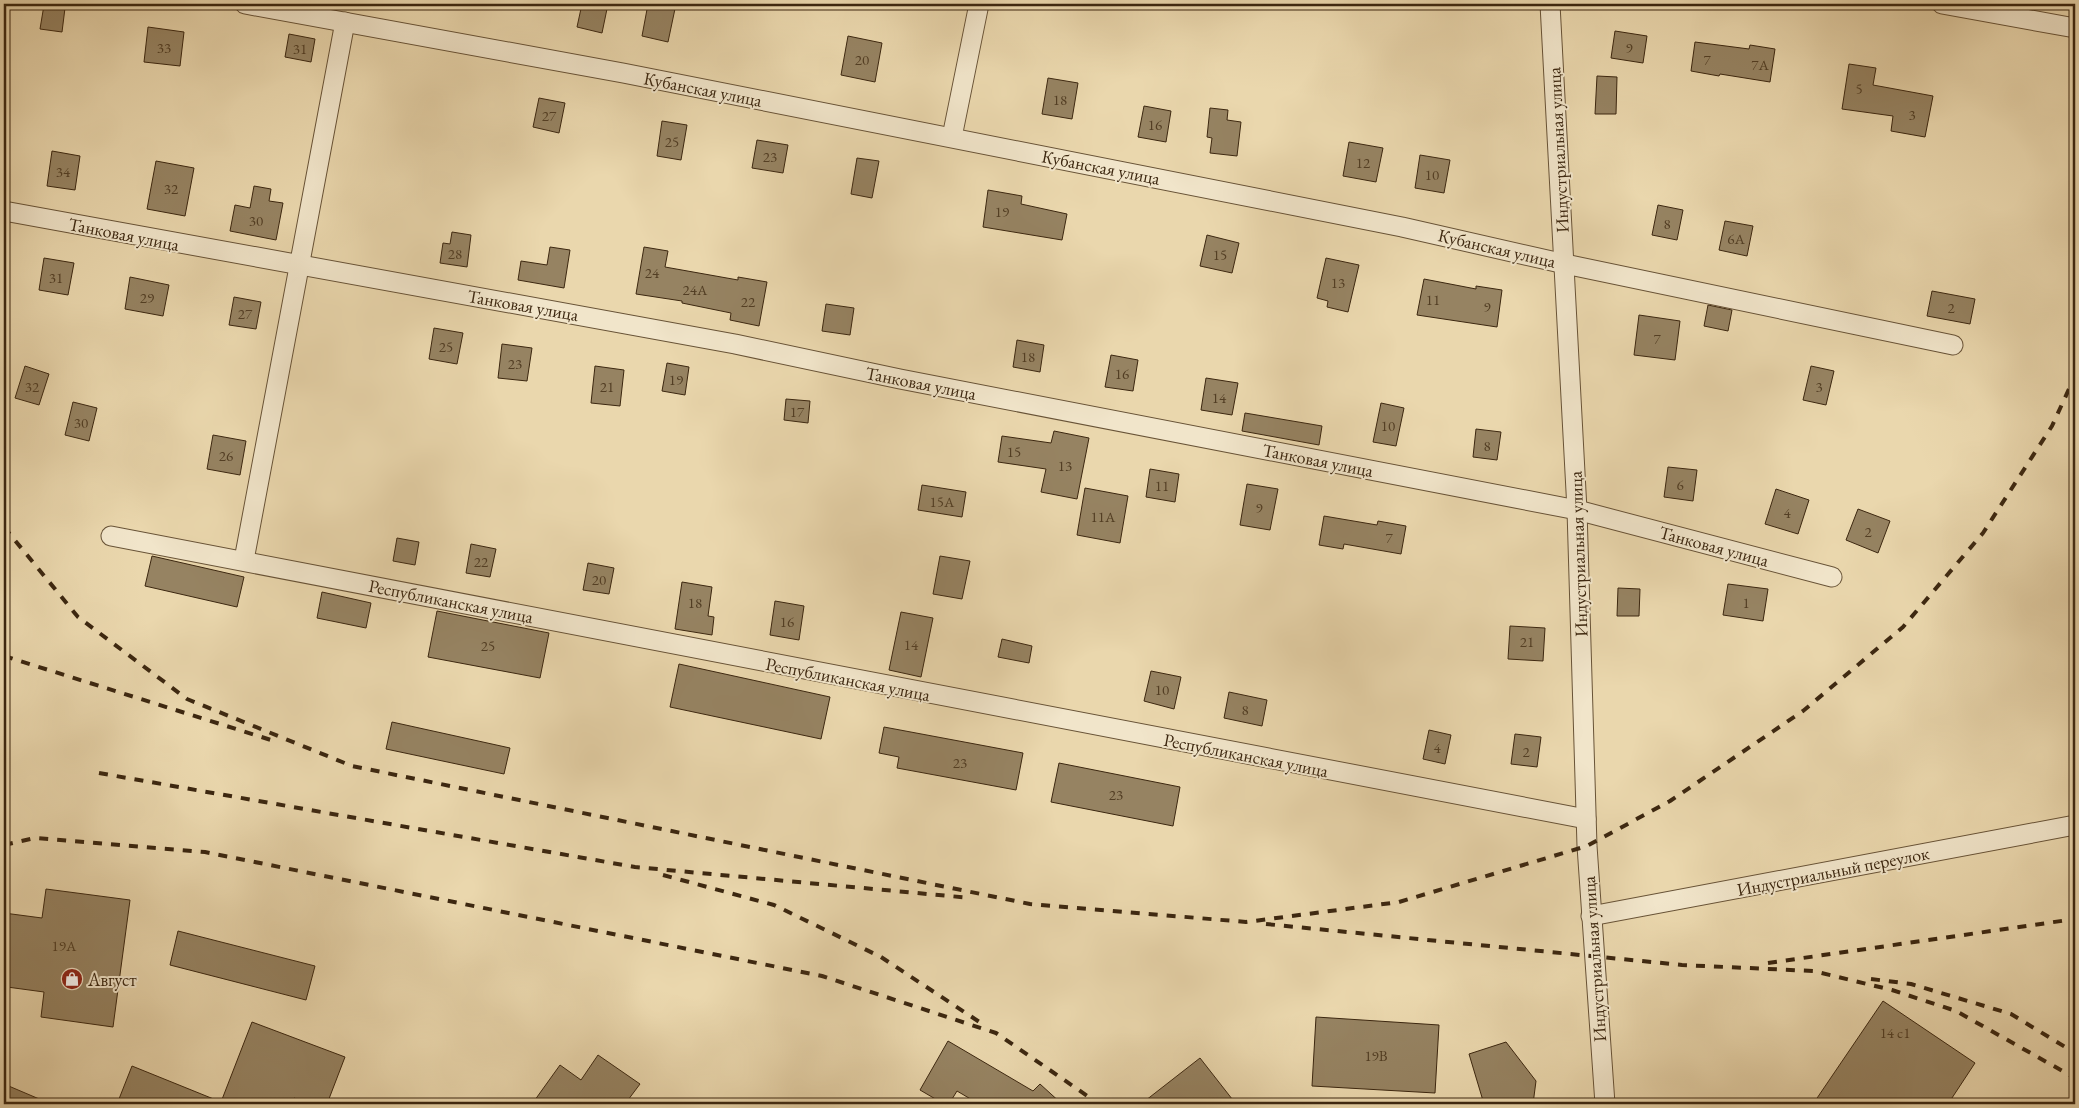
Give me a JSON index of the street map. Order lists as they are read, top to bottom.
{
  "streets": {
    "street": [
      "Кубанская улица",
      "Индустриальная улица",
      "Танковая улица",
      "Республиканская улица",
      "Индустриальный переулок"
    ]
  },
  "crossings": [
    ["Кубанская улица", "Индустриальная улица"],
    ["Индустриальная улица", "Танковая улица"],
    ["Индустриальная улица", "Республиканская улица"],
    ["Индустриальная улица", "Индустриальный переулок"]
  ],
  "places": {
    "shop": ["Август"]
  },
  "house_numbers": [
    "33",
    "9",
    "31",
    "20",
    "7",
    "7А",
    "5",
    "18",
    "3",
    "27",
    "16",
    "25",
    "23",
    "12",
    "34",
    "10",
    "32",
    "19",
    "30",
    "8",
    "6А",
    "28",
    "15",
    "24",
    "31",
    "13",
    "24А",
    "29",
    "11",
    "22",
    "9",
    "2",
    "27",
    "7",
    "25",
    "18",
    "23",
    "16",
    "19",
    "32",
    "21",
    "3",
    "14",
    "17",
    "30",
    "10",
    "8",
    "15",
    "26",
    "13",
    "6",
    "11",
    "15А",
    "9",
    "4",
    "11А",
    "2",
    "7",
    "22",
    "20",
    "18",
    "1",
    "16",
    "21",
    "14",
    "25",
    "10",
    "8",
    "4",
    "2",
    "23",
    "23",
    "19А",
    "14 с1",
    "19В"
  ]
}
